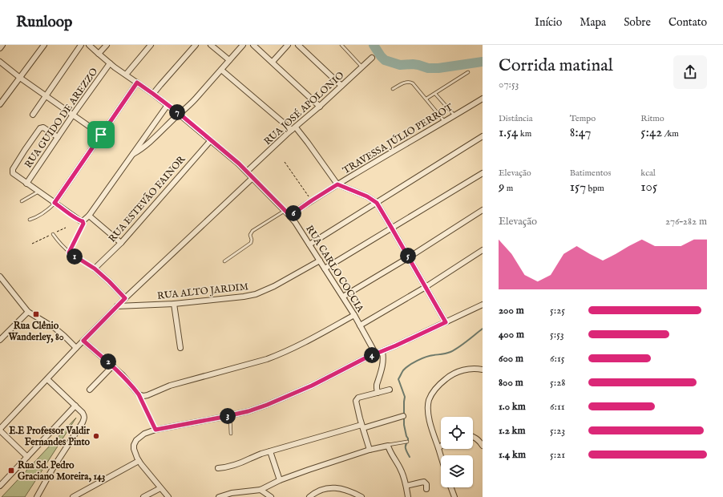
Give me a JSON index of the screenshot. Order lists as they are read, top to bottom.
{
  "streets": {
    "street": [
      "RUA JOSÉ APOLONIO",
      "RUA GUIDO DE AREZZO",
      "TRAVESSA JÚLIO PERROT",
      "RUA ESTEVÃO FAINOR",
      "RUA CARLO COCCIA",
      "RUA ALTO JARDIM"
    ]
  },
  "crossings": [
    ["RUA JOSÉ APOLONIO", "RUA CARLO COCCIA"],
    ["RUA GUIDO DE AREZZO", "RUA CARLO COCCIA"],
    ["TRAVESSA JÚLIO PERROT", "RUA CARLO COCCIA"],
    ["RUA ESTEVÃO FAINOR", "RUA CARLO COCCIA"],
    ["RUA CARLO COCCIA", "RUA ALTO JARDIM"]
  ],
  "places": {
    "transit": ["Rua Clênio Wanderley, 80", "Rua Sd. Pedro Graciano Moreira, 143"],
    "other": ["E.E Professor Valdir Fernandes Pinto"]
  },
  "page": {
    "header": "Runloop",
    "nav": [
      "Início",
      "Mapa",
      "Sobre",
      "Contato"
    ],
    "heading": ["Corrida matinal", "07:53"],
    "stats": [
      ["Distância", "1.54 km"],
      ["Tempo", "8:47"],
      ["Ritmo", "5:42 /km"],
      ["Elevação", "9 m"],
      ["Batimentos", "157 bpm"],
      ["kcal", "105"]
    ],
    "pins": [
      "7",
      "6",
      "5",
      "1",
      "4",
      "2",
      "3"
    ],
    "chart": ["Elevação", "276–282 m"],
    "list": [
      {
        "name": "200 m",
        "note": "5:25"
      },
      {
        "name": "400 m",
        "note": "5:53"
      },
      {
        "name": "600 m",
        "note": "6:15"
      },
      {
        "name": "800 m",
        "note": "5:28"
      },
      {
        "name": "1.0 km",
        "note": "6:11"
      },
      {
        "name": "1.2 km",
        "note": "5:23"
      },
      {
        "name": "1.4 km",
        "note": "5:21"
      }
    ]
  }
}
